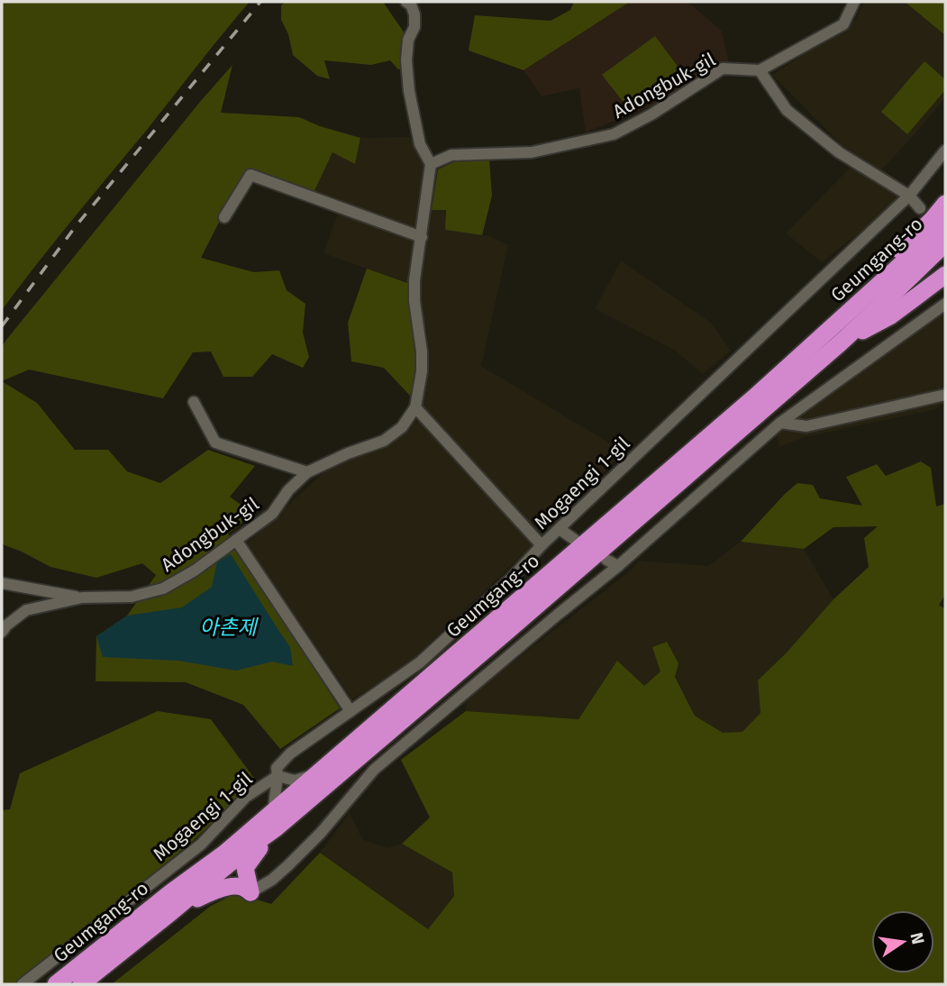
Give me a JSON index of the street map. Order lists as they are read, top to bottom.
{
  "streets": {
    "highway": ["Geumgang-ro"],
    "street": ["Adongbuk-gil", "Mogaengi 1-gil"]
  },
  "water": ["아촌제"],
  "north": "right"
}
